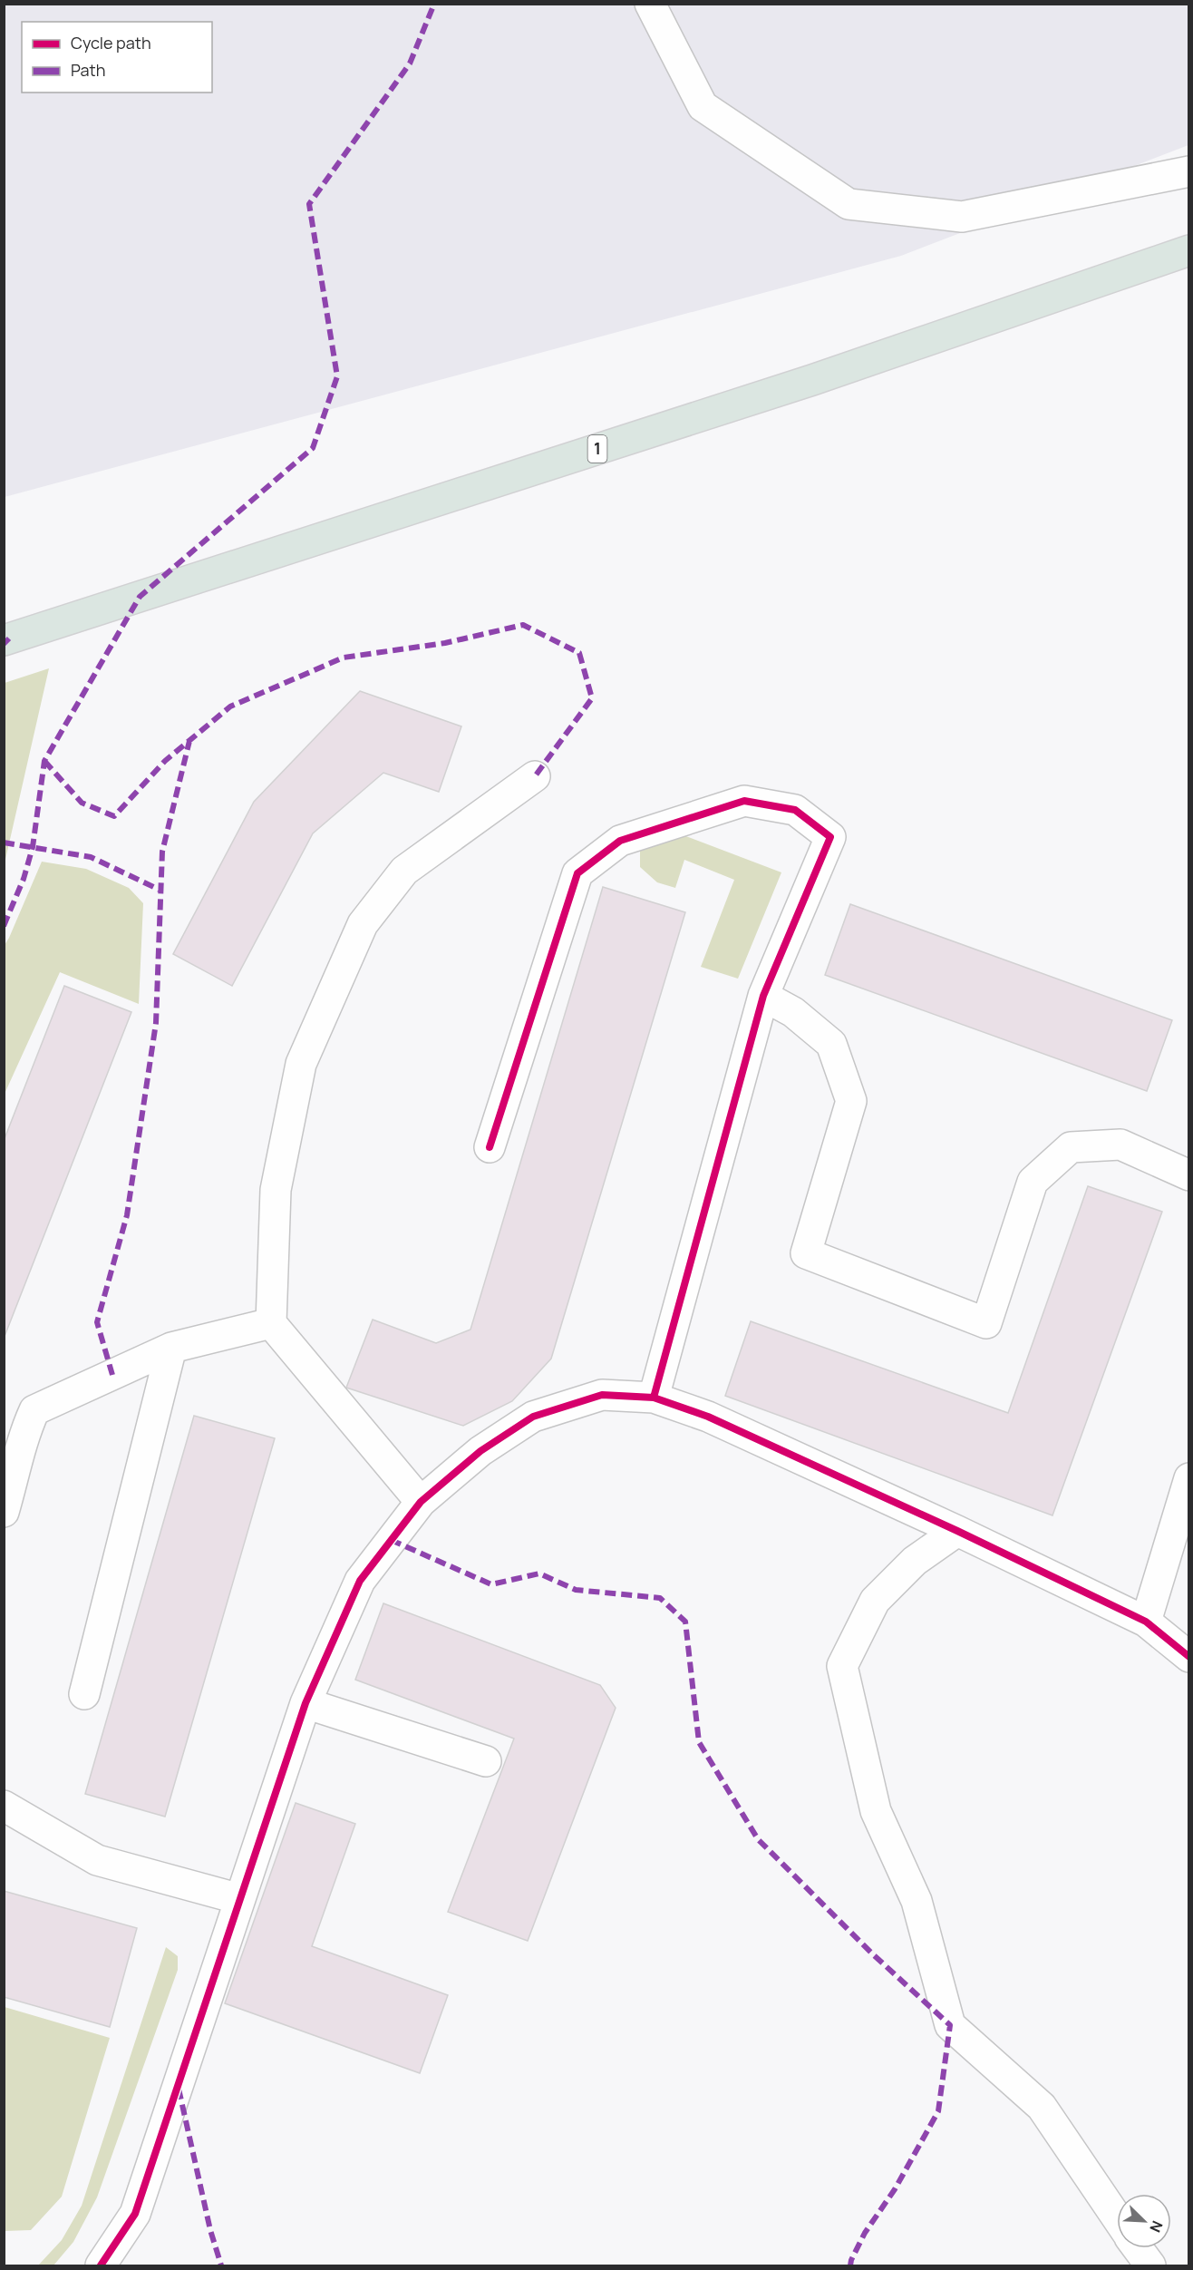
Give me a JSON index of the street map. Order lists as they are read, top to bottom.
{
  "streets": {
    "main road": ["1"]
  },
  "legend": ["Cycle path", "Path"],
  "north": "bottom right"
}
